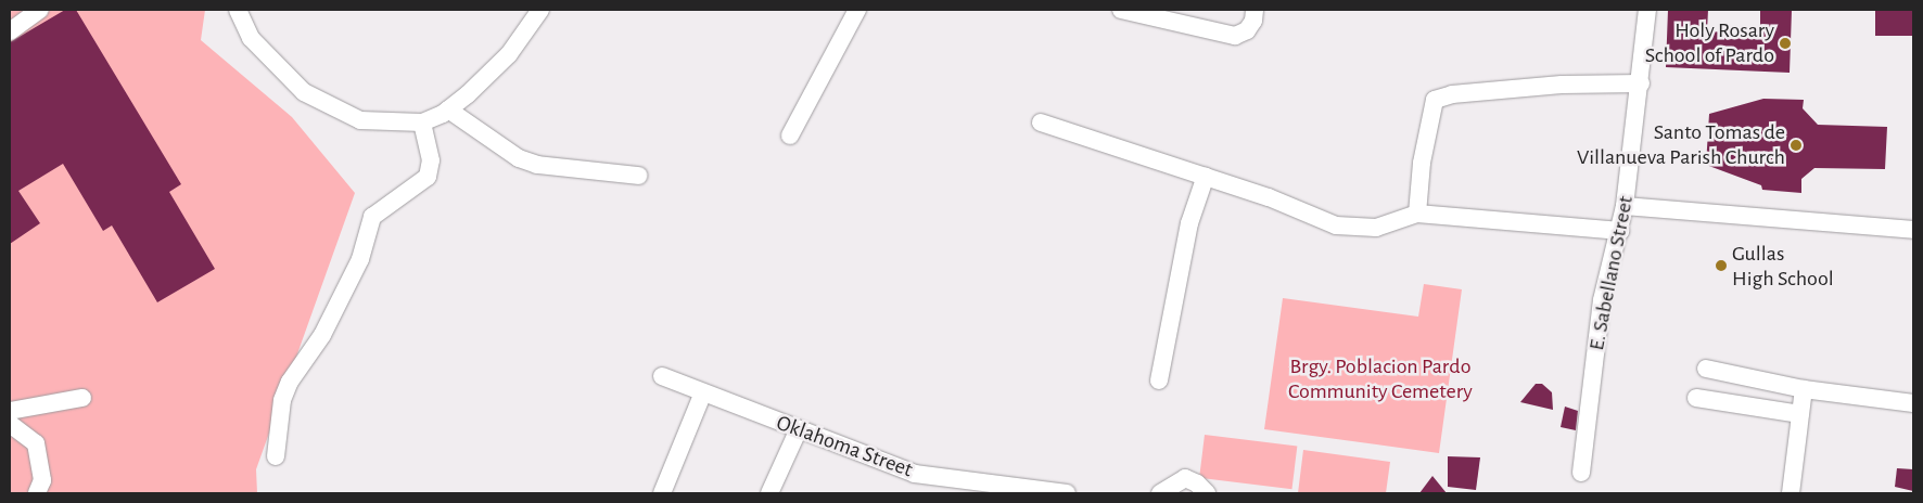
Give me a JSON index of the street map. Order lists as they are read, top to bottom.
{
  "streets": {
    "street": ["E. Sabellano Street", "Oklahoma Street"]
  },
  "parks": ["Brgy. Poblacion Pardo Community Cemetery"],
  "places": ["Holy Rosary School of Pardo", "Santo Tomas de Villanueva Parish Church", "Gullas High School"]
}
